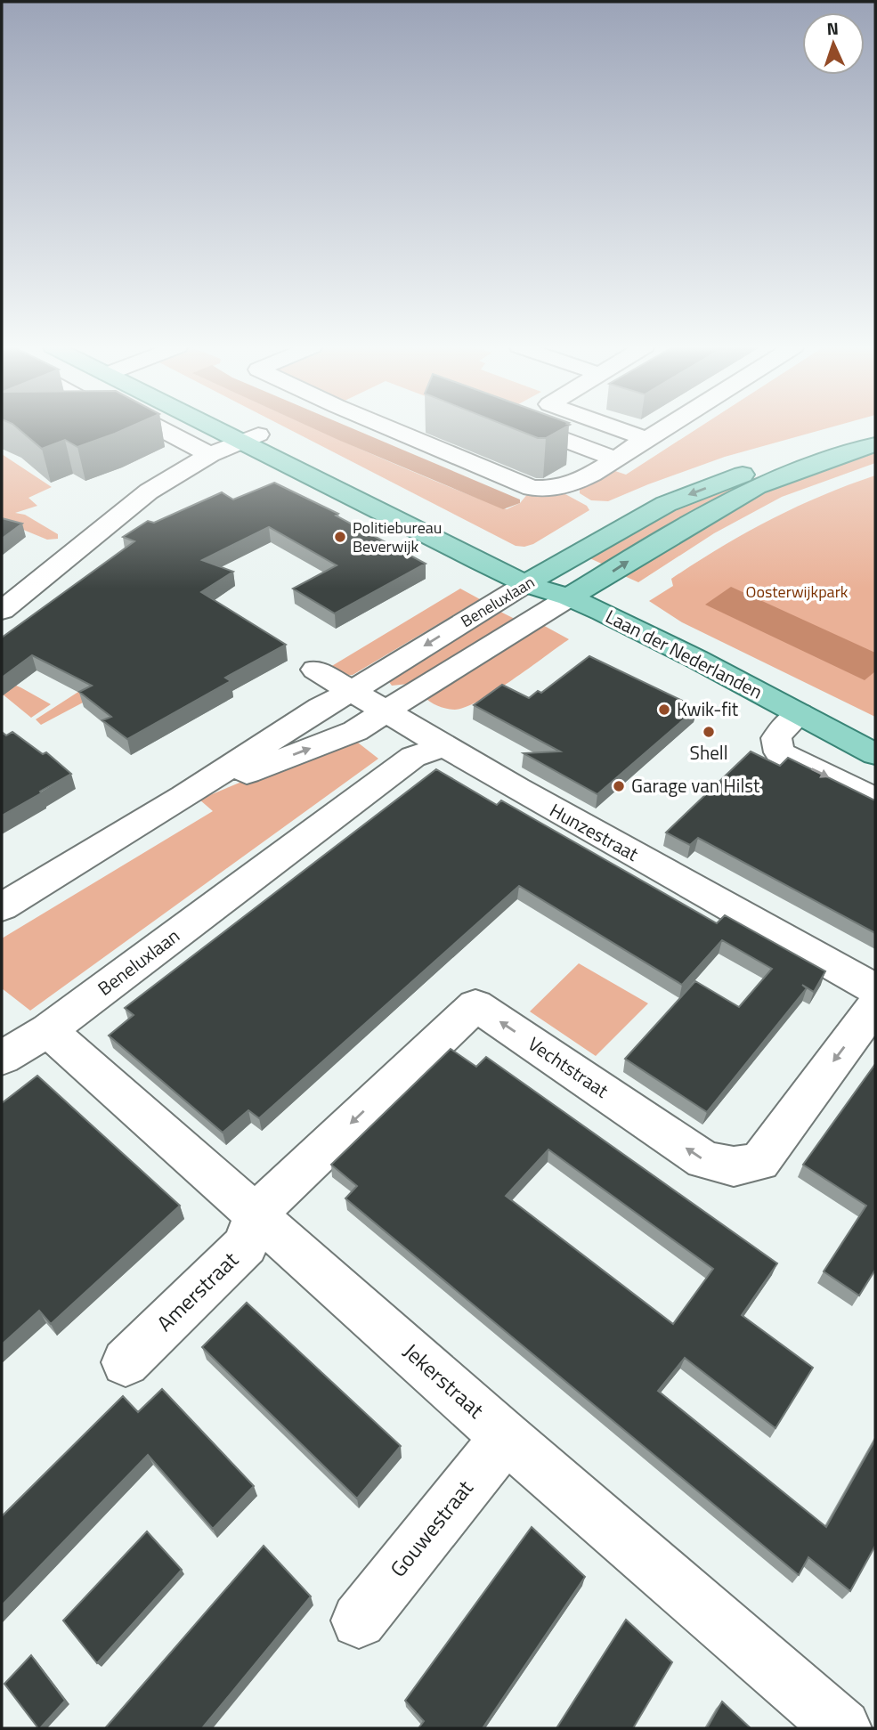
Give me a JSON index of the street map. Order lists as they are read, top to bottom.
{
  "streets": {
    "main road": ["Beneluxlaan", "Laan der Nederlanden"],
    "street": [
      "Hunzestraat",
      "Vechtstraat",
      "Amerstraat",
      "Jekerstraat",
      "Gouwestraat"
    ]
  },
  "crossings": [
    ["Beneluxlaan", "Laan der Nederlanden"],
    ["Beneluxlaan", "Hunzestraat"],
    ["Beneluxlaan", "Jekerstraat"],
    ["Vechtstraat", "Amerstraat"],
    ["Vechtstraat", "Jekerstraat"],
    ["Amerstraat", "Jekerstraat"],
    ["Jekerstraat", "Gouwestraat"]
  ],
  "parks": ["Oosterwijkpark"],
  "places": [
    "Politiebureau Beverwijk",
    "Kwik-fit",
    "Shell",
    "Garage van Hilst"
  ],
  "north": "top"
}
